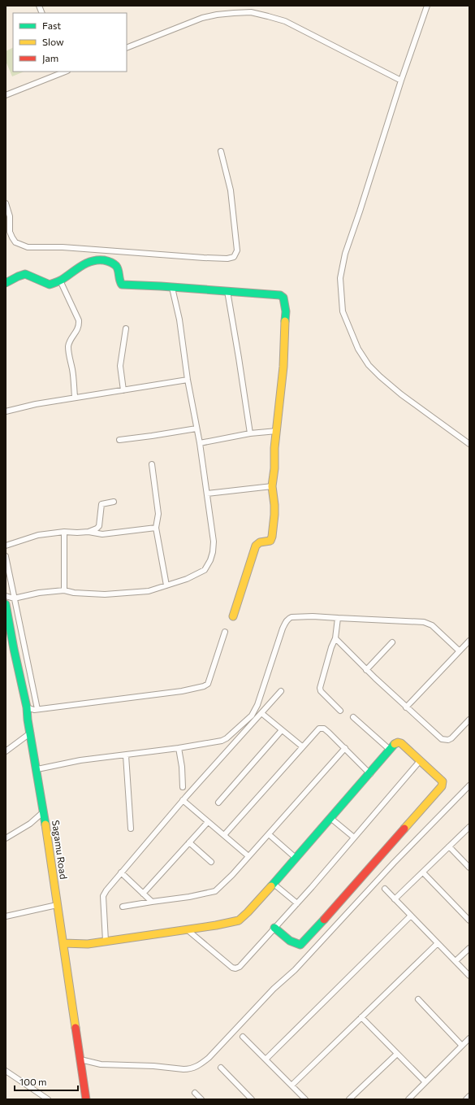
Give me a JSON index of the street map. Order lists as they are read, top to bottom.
{
  "streets": {
    "main road": ["Sagamu Road"]
  },
  "legend": ["Fast", "Slow", "Jam"],
  "scale_bar": "100 m"
}
